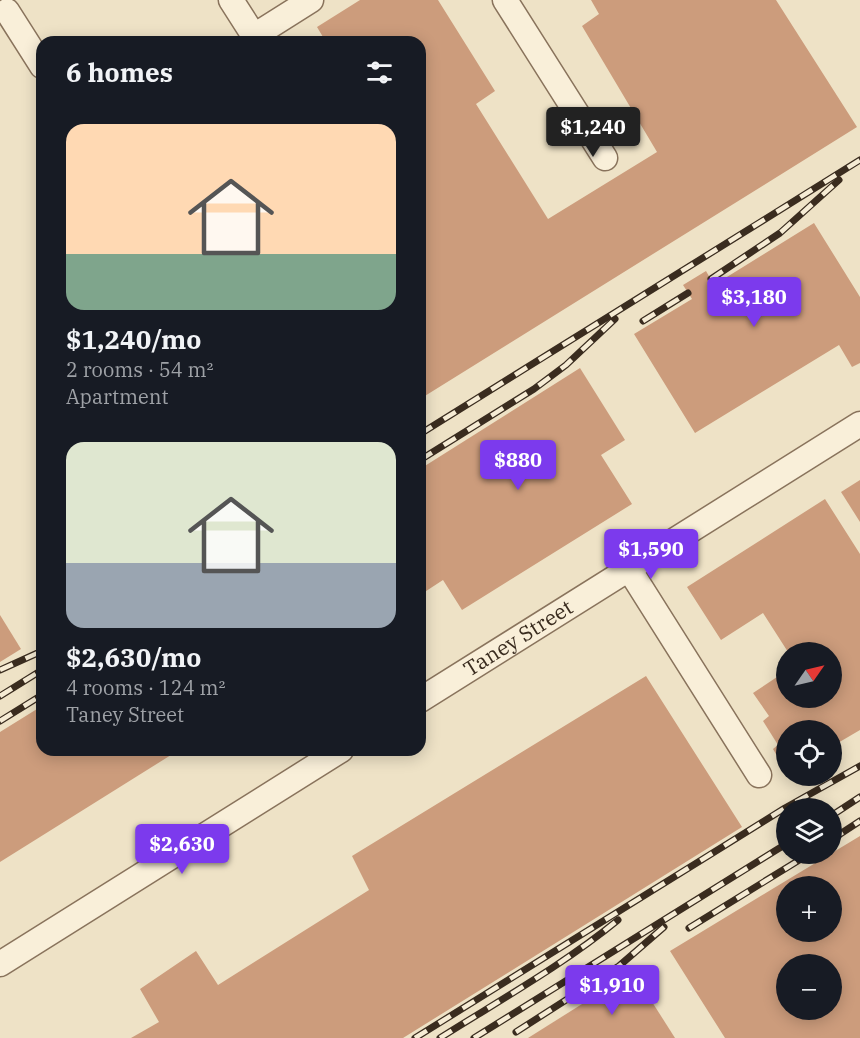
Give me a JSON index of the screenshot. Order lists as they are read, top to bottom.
{
  "streets": {
    "street": ["Taney Street"]
  },
  "north": "top right",
  "page": {
    "heading": "6 homes",
    "price": [
      "$1,240",
      "$3,180",
      "$880",
      "$1,590",
      "$2,630",
      "$1,910"
    ],
    "list": [
      {
        "name": "$1,240/mo",
        "note": "2 rooms · 54 m² · Apartment"
      },
      {
        "name": "$2,630/mo",
        "note": "4 rooms · 124 m² · Taney Street"
      }
    ],
    "map_buttons": ["+", "−"]
  }
}
